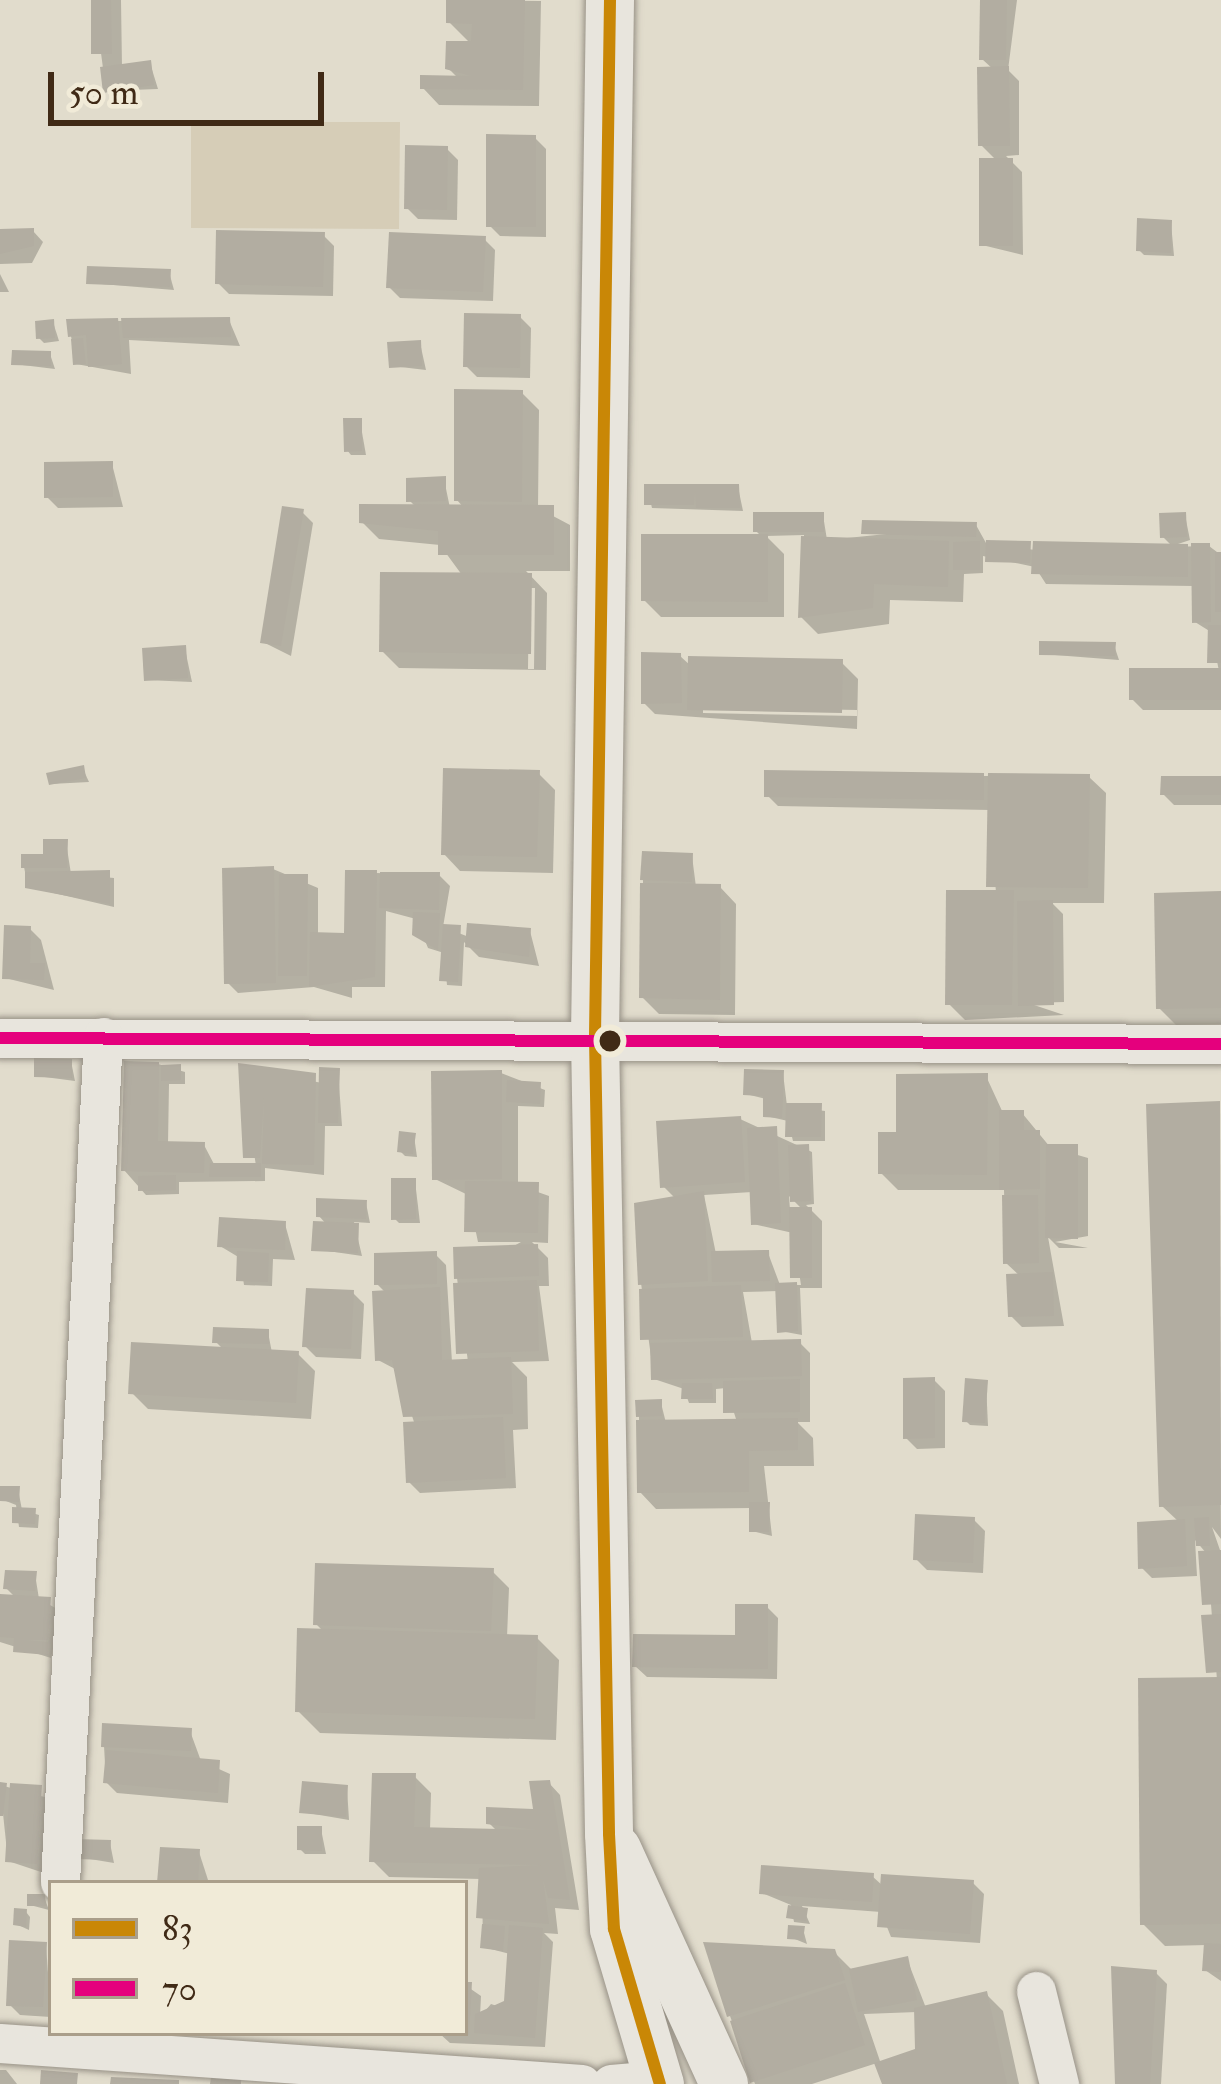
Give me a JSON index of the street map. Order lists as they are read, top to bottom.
{
  "lines": ["transit line 83", "transit line 70"],
  "legend": ["83", "70"],
  "scale_bar": "50 m"
}
